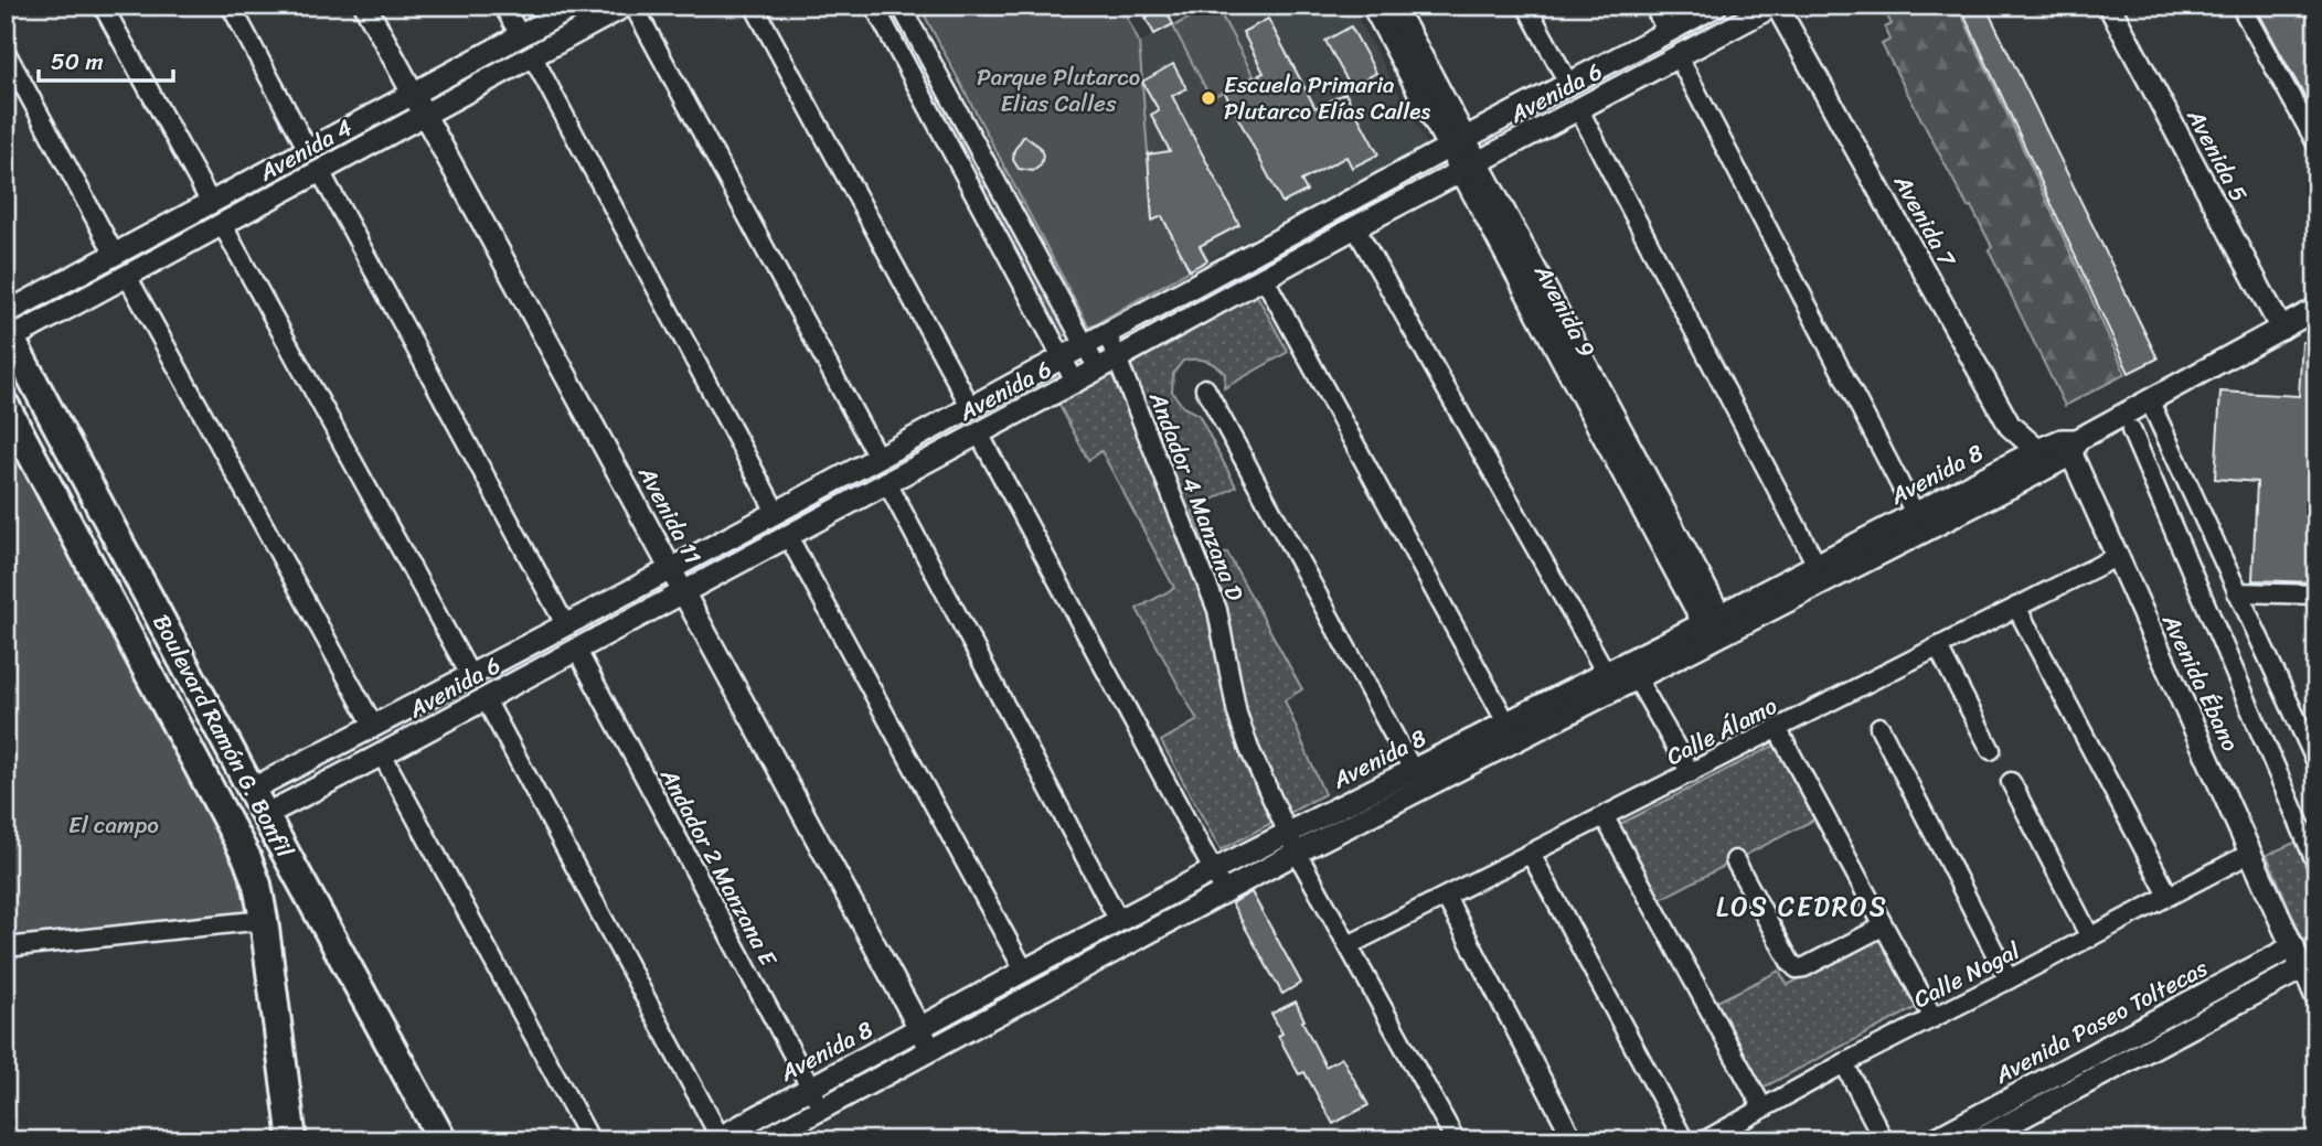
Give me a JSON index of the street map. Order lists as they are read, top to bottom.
{
  "streets": {
    "main road": ["Boulevard Ramón G. Bonfil"],
    "street": [
      "Avenida 6",
      "Avenida 4",
      "Avenida 5",
      "Avenida 7",
      "Avenida 9",
      "Avenida 8",
      "Andador 4 Manzana D",
      "Avenida 11",
      "Avenida Ébano",
      "Calle Álamo",
      "Andador 2 Manzana E",
      "Calle Nogal",
      "Avenida Paseo Toltecas"
    ]
  },
  "crossings": [
    ["Avenida 6", "Avenida 9"],
    ["Avenida 6", "Andador 4 Manzana D"],
    ["Avenida 6", "Avenida 11"],
    ["Avenida 6", "Boulevard Ramón G. Bonfil"],
    ["Avenida 6", "Andador 2 Manzana E"],
    ["Avenida 4", "Avenida 11"],
    ["Avenida 4", "Boulevard Ramón G. Bonfil"],
    ["Avenida 5", "Avenida 8"],
    ["Avenida 7", "Avenida 8"],
    ["Avenida 7", "Avenida Ébano"],
    ["Avenida 9", "Avenida 8"],
    ["Avenida 8", "Andador 4 Manzana D"],
    ["Avenida 8", "Avenida 11"],
    ["Avenida 8", "Avenida Ébano"],
    ["Avenida 8", "Andador 2 Manzana E"],
    ["Andador 4 Manzana D", "Calle Álamo"],
    ["Avenida Ébano", "Calle Álamo"],
    ["Avenida Ébano", "Calle Nogal"],
    ["Avenida Ébano", "Avenida Paseo Toltecas"]
  ],
  "districts": ["LOS CEDROS"],
  "parks": ["Parque Plutarco Elias Calles", "El campo"],
  "places": ["Escuela Primaria Plutarco Elías Calles"],
  "scale_bar": "50 m"
}
